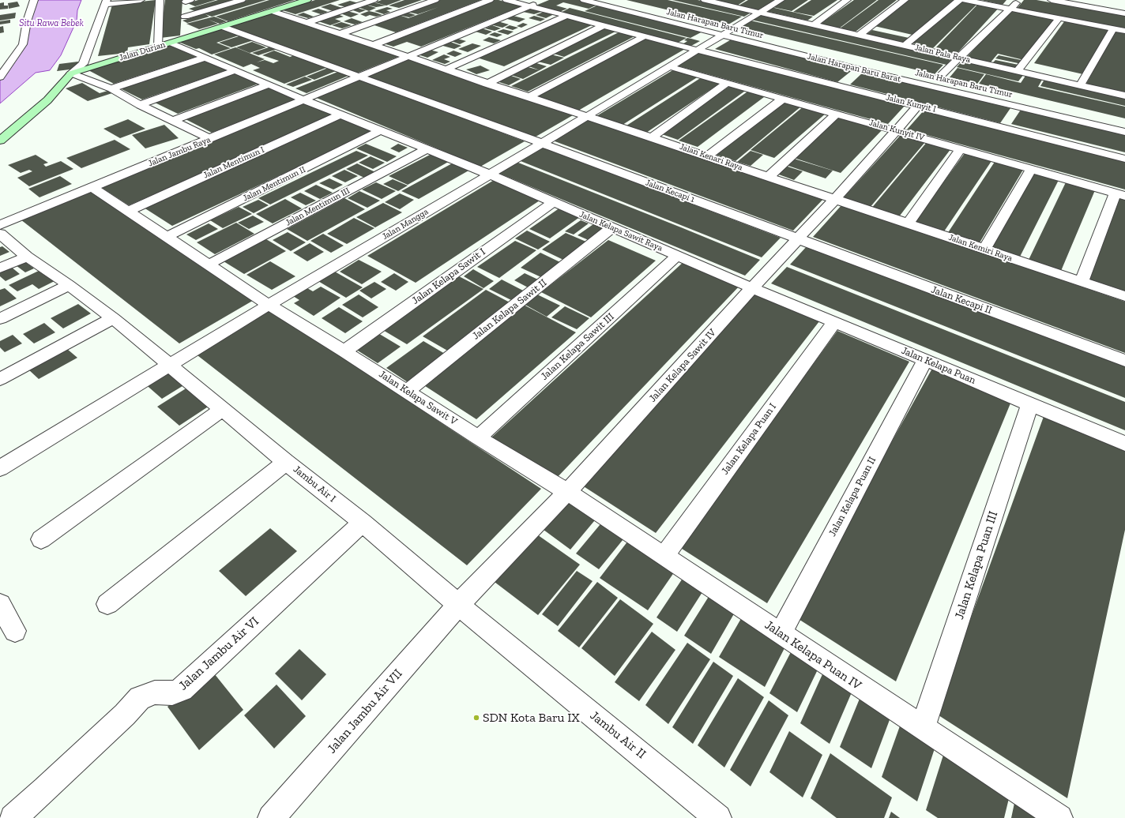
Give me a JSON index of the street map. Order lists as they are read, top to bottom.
{
  "streets": {
    "street": [
      "Jalan Harapan Baru Timur",
      "Jalan Durian",
      "Jalan Pala Raya",
      "Jalan Harapan Baru Barat",
      "Jalan Kunyit I",
      "Jalan Kunyit IV",
      "Jalan Jambu Raya",
      "Jalan Kenari Raya",
      "Jalan Mentimun I",
      "Jalan Mentimun II",
      "Jalan Kecapi 1",
      "Jalan Mentimun III",
      "Jalan Mangga",
      "Jalan Kelapa Sawit Raya",
      "Jalan Kemiri Raya",
      "Jalan Kelapa Sawit I",
      "Jalan Kecapi II",
      "Jalan Kelapa Sawit II",
      "Jalan Kelapa Sawit III",
      "Jalan Kelapa Sawit IV",
      "Jalan Kelapa Puan",
      "Jalan Kelapa Sawit V",
      "Jalan Kelapa Puan I",
      "Jambu Air I",
      "Jalan Kelapa Puan II",
      "Jalan Kelapa Puan III",
      "Jalan Jambu Air VI",
      "Jalan Kelapa Puan IV",
      "Jalan Jambu Air VII",
      "Jambu Air II"
    ]
  },
  "crossings": [
    ["Jalan Harapan Baru Timur", "Jalan Pala Raya"],
    ["Jalan Harapan Baru Timur", "Jalan Mangga"],
    ["Jalan Durian", "Jalan Kenari Raya"],
    ["Jalan Durian", "Jalan Kecapi 1"],
    ["Jalan Durian", "Jalan Kelapa Sawit Raya"],
    ["Jalan Pala Raya", "Jalan Mangga"],
    ["Jalan Harapan Baru Barat", "Jalan Mangga"],
    ["Jalan Kunyit I", "Jalan Jambu Raya"],
    ["Jalan Kunyit I", "Jalan Mangga"],
    ["Jalan Kunyit I", "Jalan Kelapa Sawit IV"],
    ["Jalan Kunyit IV", "Jalan Mangga"],
    ["Jalan Kunyit IV", "Jalan Kelapa Sawit IV"],
    ["Jalan Jambu Raya", "Jalan Kenari Raya"],
    ["Jalan Jambu Raya", "Jalan Kecapi 1"],
    ["Jalan Jambu Raya", "Jalan Kelapa Sawit Raya"],
    ["Jalan Jambu Raya", "Jalan Kelapa Sawit V"],
    ["Jalan Kenari Raya", "Jalan Mangga"],
    ["Jalan Kenari Raya", "Jalan Kemiri Raya"],
    ["Jalan Kenari Raya", "Jalan Kelapa Sawit IV"],
    ["Jalan Mentimun I", "Jalan Kelapa Sawit Raya"],
    ["Jalan Mentimun I", "Jalan Kelapa Sawit V"],
    ["Jalan Mentimun II", "Jalan Kelapa Sawit Raya"],
    ["Jalan Mentimun II", "Jalan Kelapa Sawit V"],
    ["Jalan Kecapi 1", "Jalan Mangga"],
    ["Jalan Kecapi 1", "Jalan Kecapi II"],
    ["Jalan Kecapi 1", "Jalan Kelapa Sawit IV"],
    ["Jalan Mentimun III", "Jalan Kelapa Sawit Raya"],
    ["Jalan Mentimun III", "Jalan Kelapa Sawit V"],
    ["Jalan Mangga", "Jalan Kelapa Sawit Raya"],
    ["Jalan Mangga", "Jalan Kelapa Sawit V"],
    ["Jalan Mangga", "Jambu Air I"],
    ["Jalan Kelapa Sawit Raya", "Jalan Kelapa Sawit I"],
    ["Jalan Kelapa Sawit Raya", "Jalan Kelapa Sawit II"],
    ["Jalan Kelapa Sawit Raya", "Jalan Kelapa Sawit III"],
    ["Jalan Kelapa Sawit Raya", "Jalan Kelapa Sawit IV"],
    ["Jalan Kelapa Sawit Raya", "Jalan Kelapa Puan"],
    ["Jalan Kemiri Raya", "Jalan Kelapa Sawit IV"],
    ["Jalan Kelapa Sawit I", "Jalan Kelapa Sawit V"],
    ["Jalan Kecapi II", "Jalan Kelapa Sawit IV"],
    ["Jalan Kelapa Sawit II", "Jalan Kelapa Sawit V"],
    ["Jalan Kelapa Sawit III", "Jalan Kelapa Sawit V"],
    ["Jalan Kelapa Sawit IV", "Jalan Kelapa Puan"],
    ["Jalan Kelapa Sawit IV", "Jalan Kelapa Sawit V"],
    ["Jalan Kelapa Sawit IV", "Jambu Air I"],
    ["Jalan Kelapa Sawit IV", "Jalan Kelapa Puan IV"],
    ["Jalan Kelapa Sawit IV", "Jalan Jambu Air VII"],
    ["Jalan Kelapa Sawit IV", "Jambu Air II"],
    ["Jalan Kelapa Puan", "Jalan Kelapa Puan I"],
    ["Jalan Kelapa Puan", "Jalan Kelapa Puan II"],
    ["Jalan Kelapa Puan", "Jalan Kelapa Puan III"],
    ["Jalan Kelapa Sawit V", "Jalan Kelapa Puan IV"],
    ["Jalan Kelapa Puan I", "Jalan Kelapa Puan IV"],
    ["Jambu Air I", "Jalan Jambu Air VI"],
    ["Jambu Air I", "Jalan Jambu Air VII"],
    ["Jambu Air I", "Jambu Air II"],
    ["Jalan Kelapa Puan II", "Jalan Kelapa Puan IV"],
    ["Jalan Kelapa Puan III", "Jalan Kelapa Puan IV"],
    ["Jalan Jambu Air VII", "Jambu Air II"]
  ],
  "water": ["Situ Rawa Bebek"],
  "places": ["SDN Kota Baru IX"]
}
